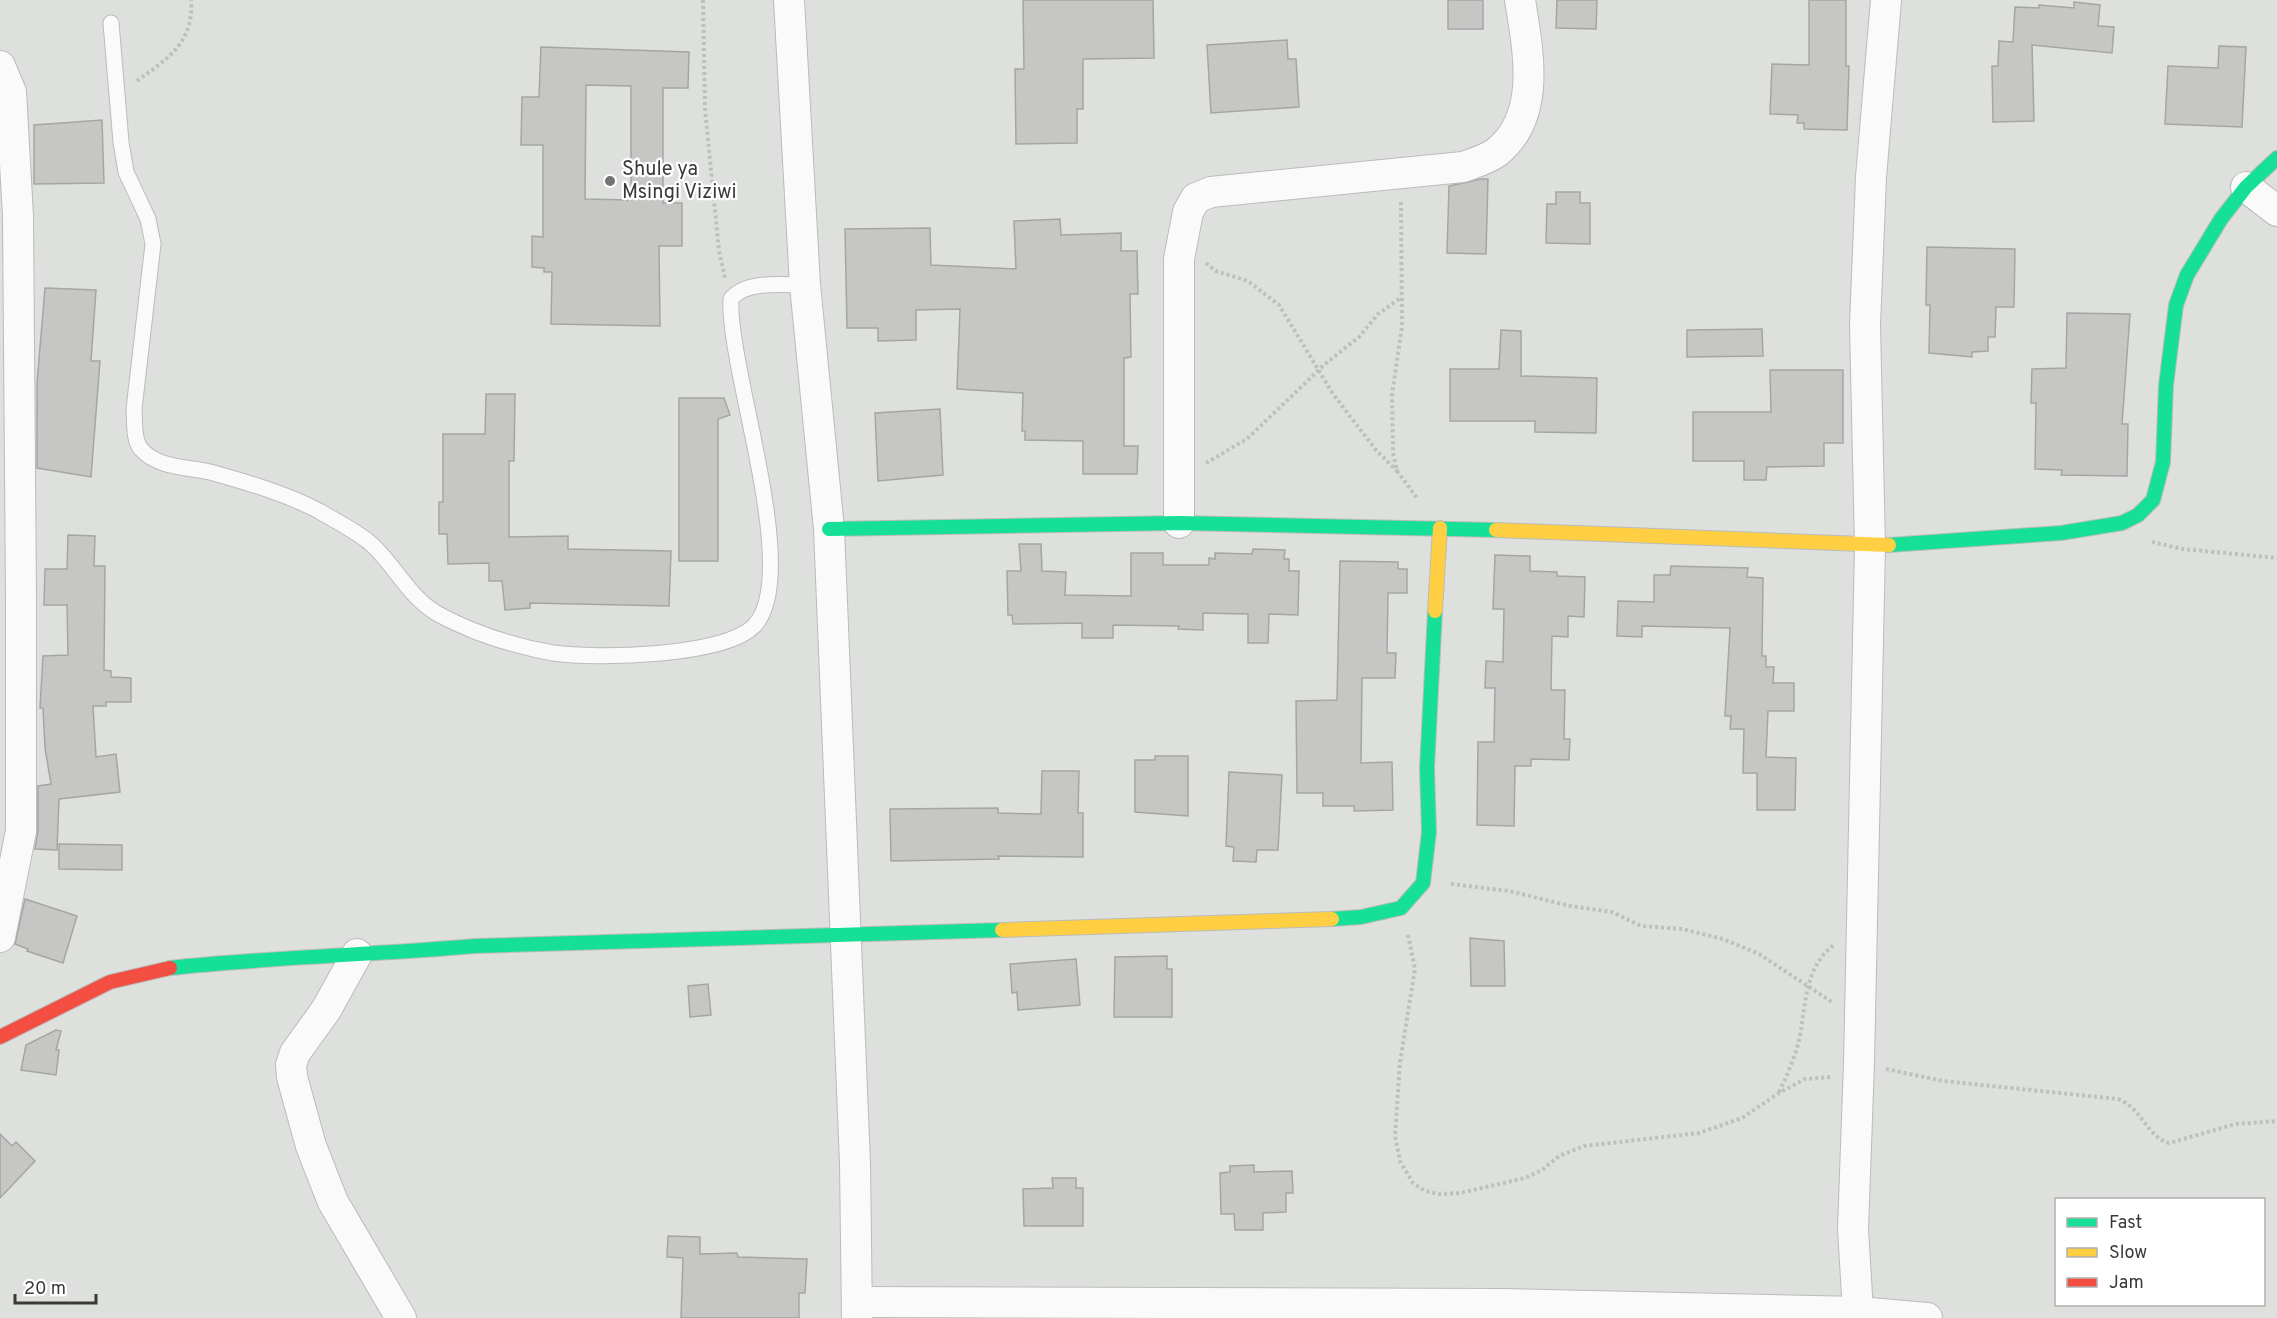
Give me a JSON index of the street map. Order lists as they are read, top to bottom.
{
  "places": ["Shule ya Msingi Viziwi"],
  "legend": ["Fast", "Slow", "Jam"],
  "scale_bar": "20 m"
}
